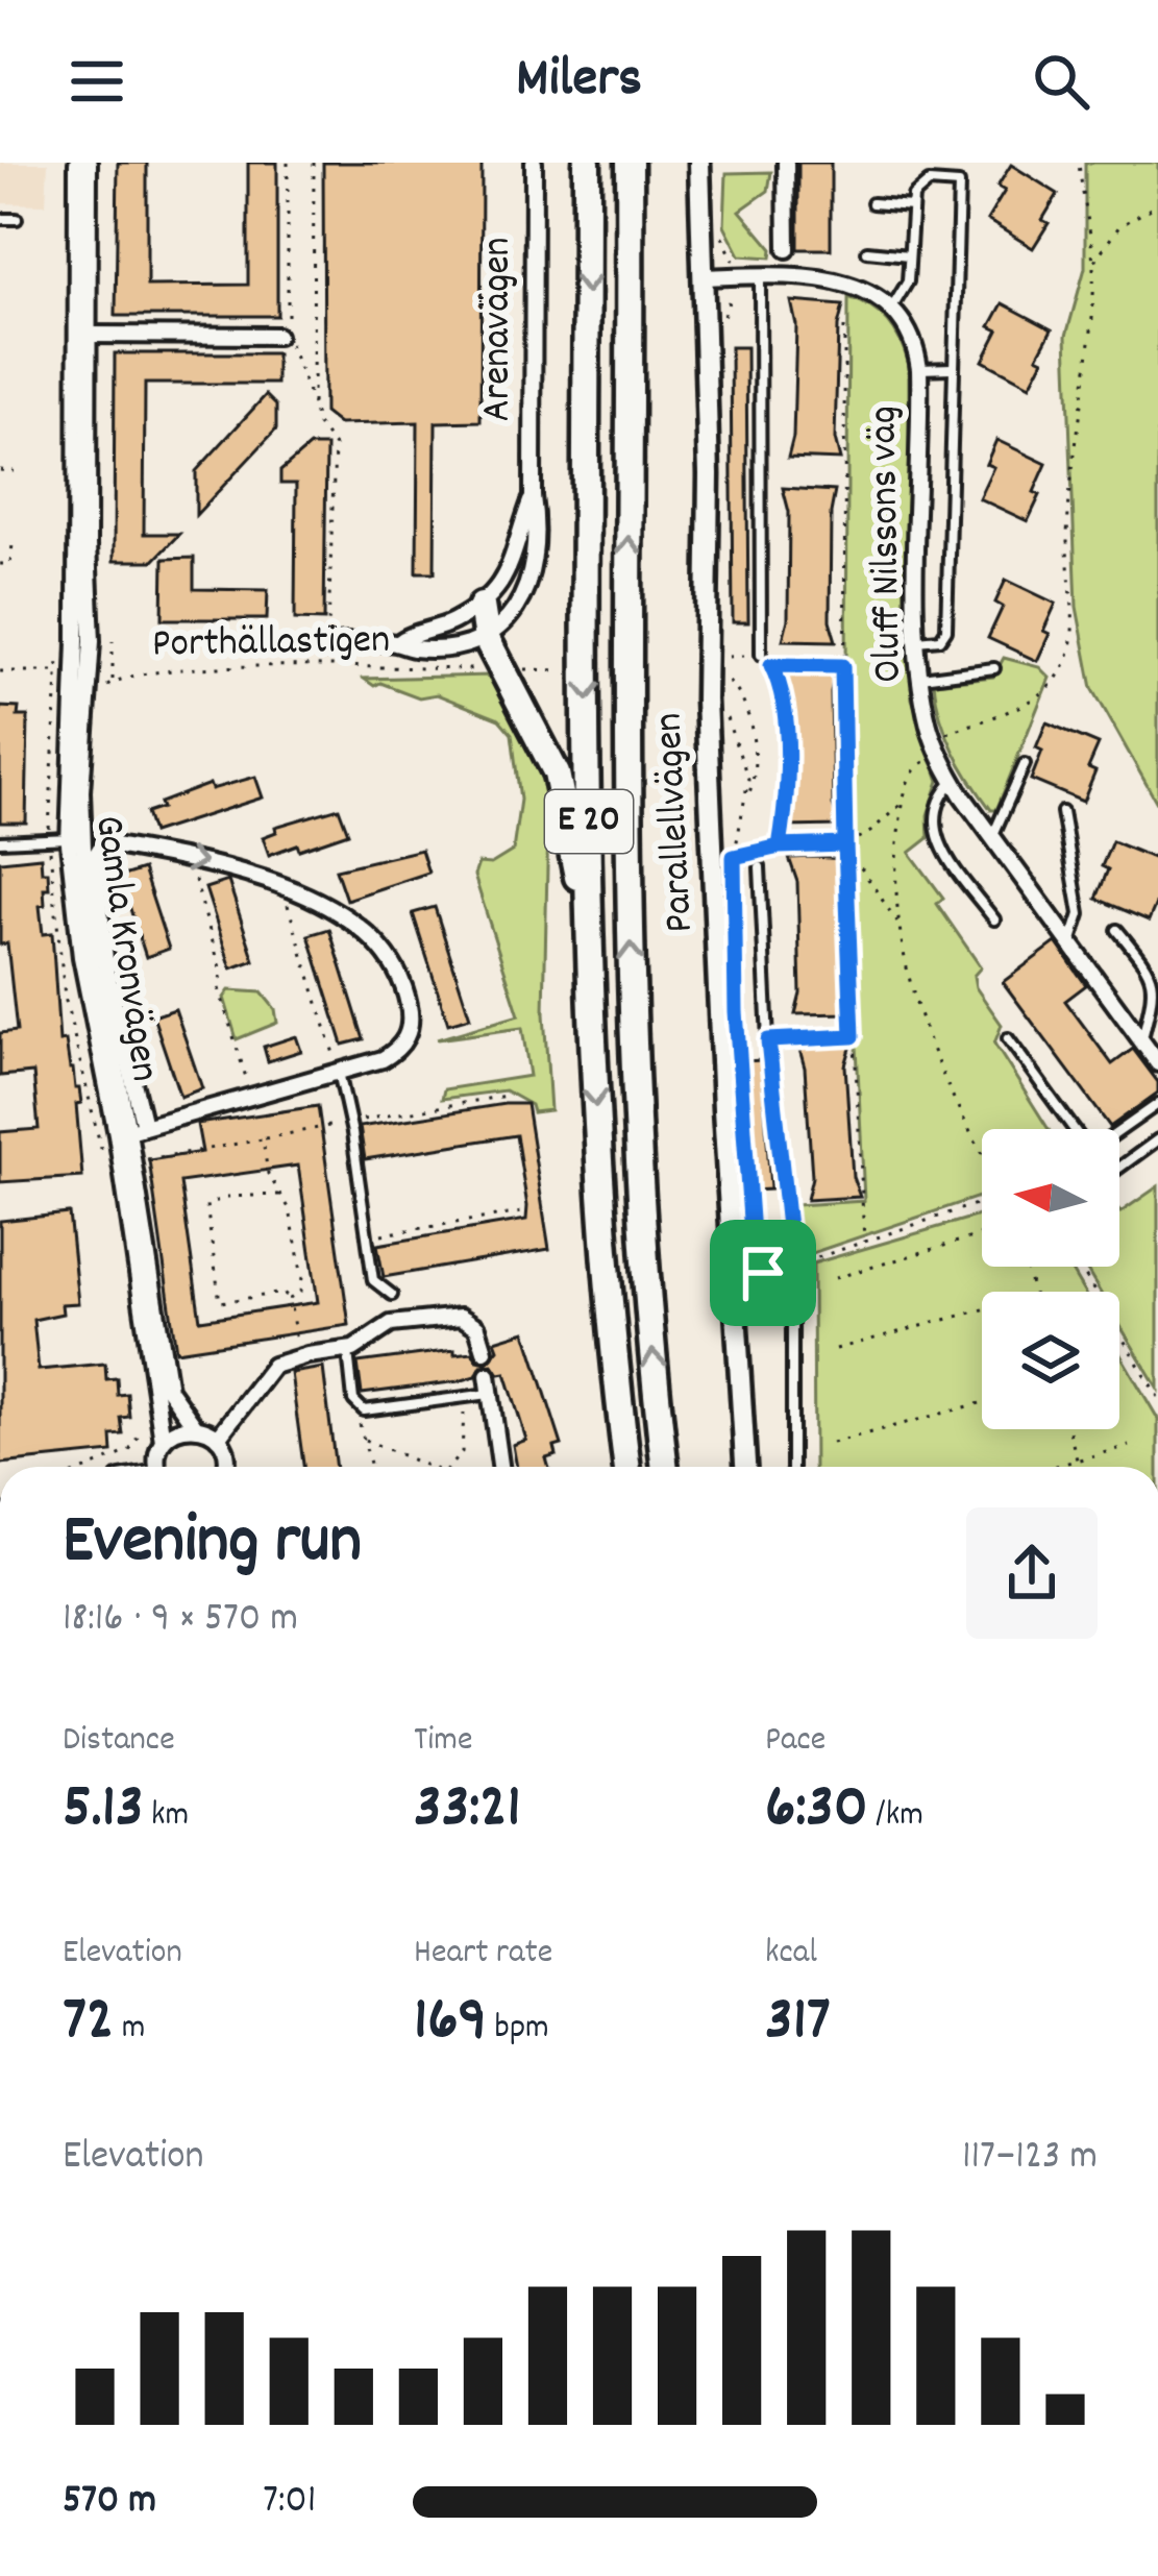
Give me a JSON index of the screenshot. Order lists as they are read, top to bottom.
{
  "streets": {
    "highway": ["E 20"],
    "street": [
      "Arenavägen",
      "Oluff Nilssons väg",
      "Parallellvägen",
      "Gamla Kronvägen"
    ],
    "path": ["Porthällastigen"]
  },
  "crossings": [
    ["Porthällastigen", "Gamla Kronvägen"]
  ],
  "north": "left",
  "page": {
    "header": "Milers",
    "heading": ["Evening run", "18:16 · 9 × 570 m"],
    "stats": [
      ["Distance", "5.13 km"],
      ["Time", "33:21"],
      ["Pace", "6:30 /km"],
      ["Elevation", "72 m"],
      ["Heart rate", "169 bpm"],
      ["kcal", "317"]
    ],
    "chart": ["Elevation", "117–123 m"],
    "list": [
      {
        "name": "570 m",
        "note": "7:01"
      }
    ]
  }
}
